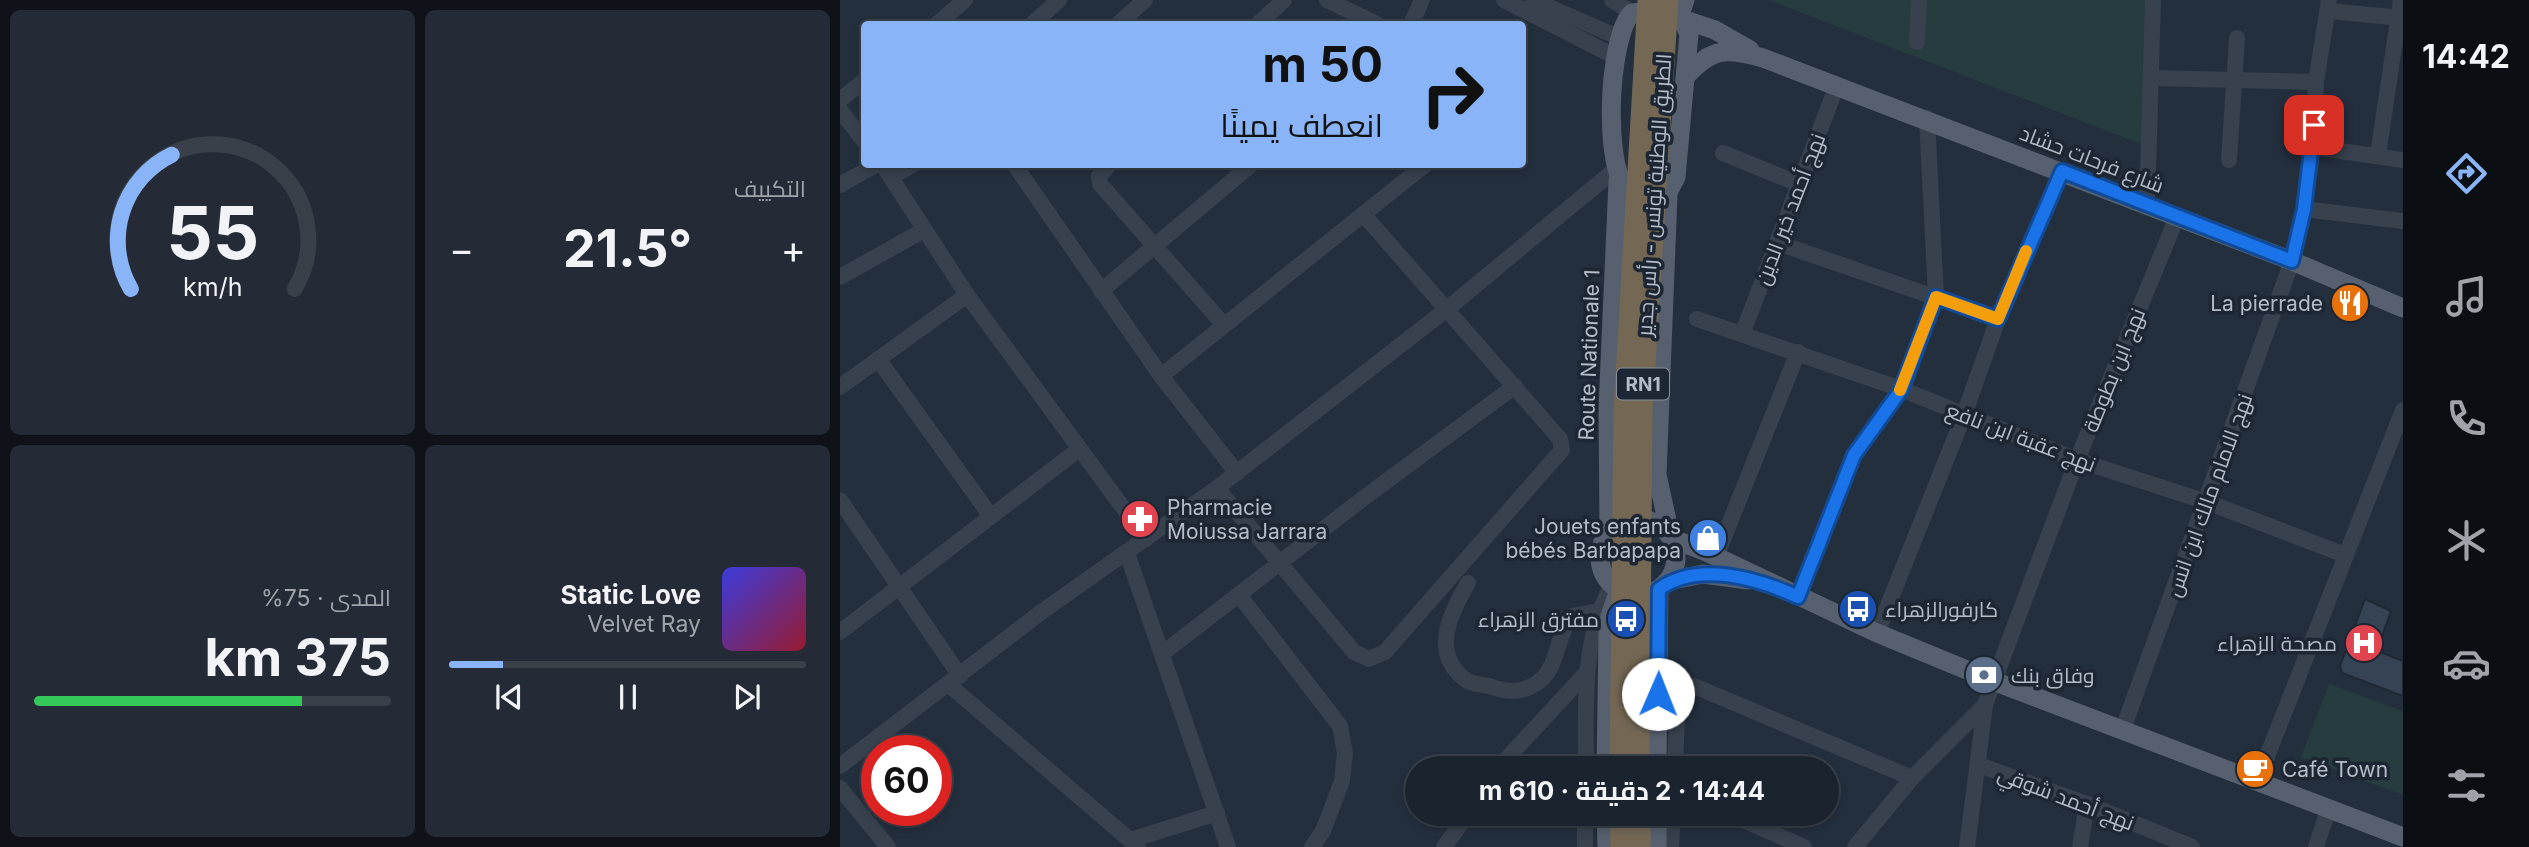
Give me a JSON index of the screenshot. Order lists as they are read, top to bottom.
{
  "streets": {
    "highway": ["الطريق الوطنية تونس - رأس جدير", "RN1"],
    "main road": ["شارع فرحات حشاد", "Route Nationale 1"],
    "street": [
      "نهج أحمد خير الدين",
      "نهج ابن بطوطة",
      "نهج عقبة ابن نافع",
      "نهج الامام مالك ابن انس",
      "نهج أحمد شوقي"
    ]
  },
  "crossings": [
    ["شارع فرحات حشاد", "نهج أحمد خير الدين"],
    ["شارع فرحات حشاد", "نهج ابن بطوطة"],
    ["شارع فرحات حشاد", "نهج الامام مالك ابن انس"],
    ["الطريق الوطنية تونس - رأس جدير", "Route Nationale 1"],
    ["نهج أحمد خير الدين", "نهج عقبة ابن نافع"],
    ["Route Nationale 1", "RN1"],
    ["نهج ابن بطوطة", "نهج عقبة ابن نافع"],
    ["نهج عقبة ابن نافع", "نهج الامام مالك ابن انس"]
  ],
  "places": {
    "restaurant": ["La pierrade"],
    "pharmacy": ["Pharmacie Moiussa Jarrara"],
    "shop": ["Jouets enfants bébés Barbapapa"],
    "bus stop": ["كارفورالزهراء", "مفترق الزهراء"],
    "hospital": ["مصحة الزهراء"],
    "bank": ["وفاق بنك"],
    "cafe": ["Café Town"]
  },
  "page": {
    "tabs": "14:42",
    "tile": [
      "التكييف",
      ["المدى · 75%", "375 km"]
    ],
    "turn": ["50 m", "انعطف يمينًا"],
    "heat": ["−", "21.5°", "+"],
    "song": ["Static Love", "Velvet Ray"],
    "limit": "60",
    "trip": "14:44 · 2 دقيقة · 610 m",
    "gauge": ["55", "km/h"]
  }
}
